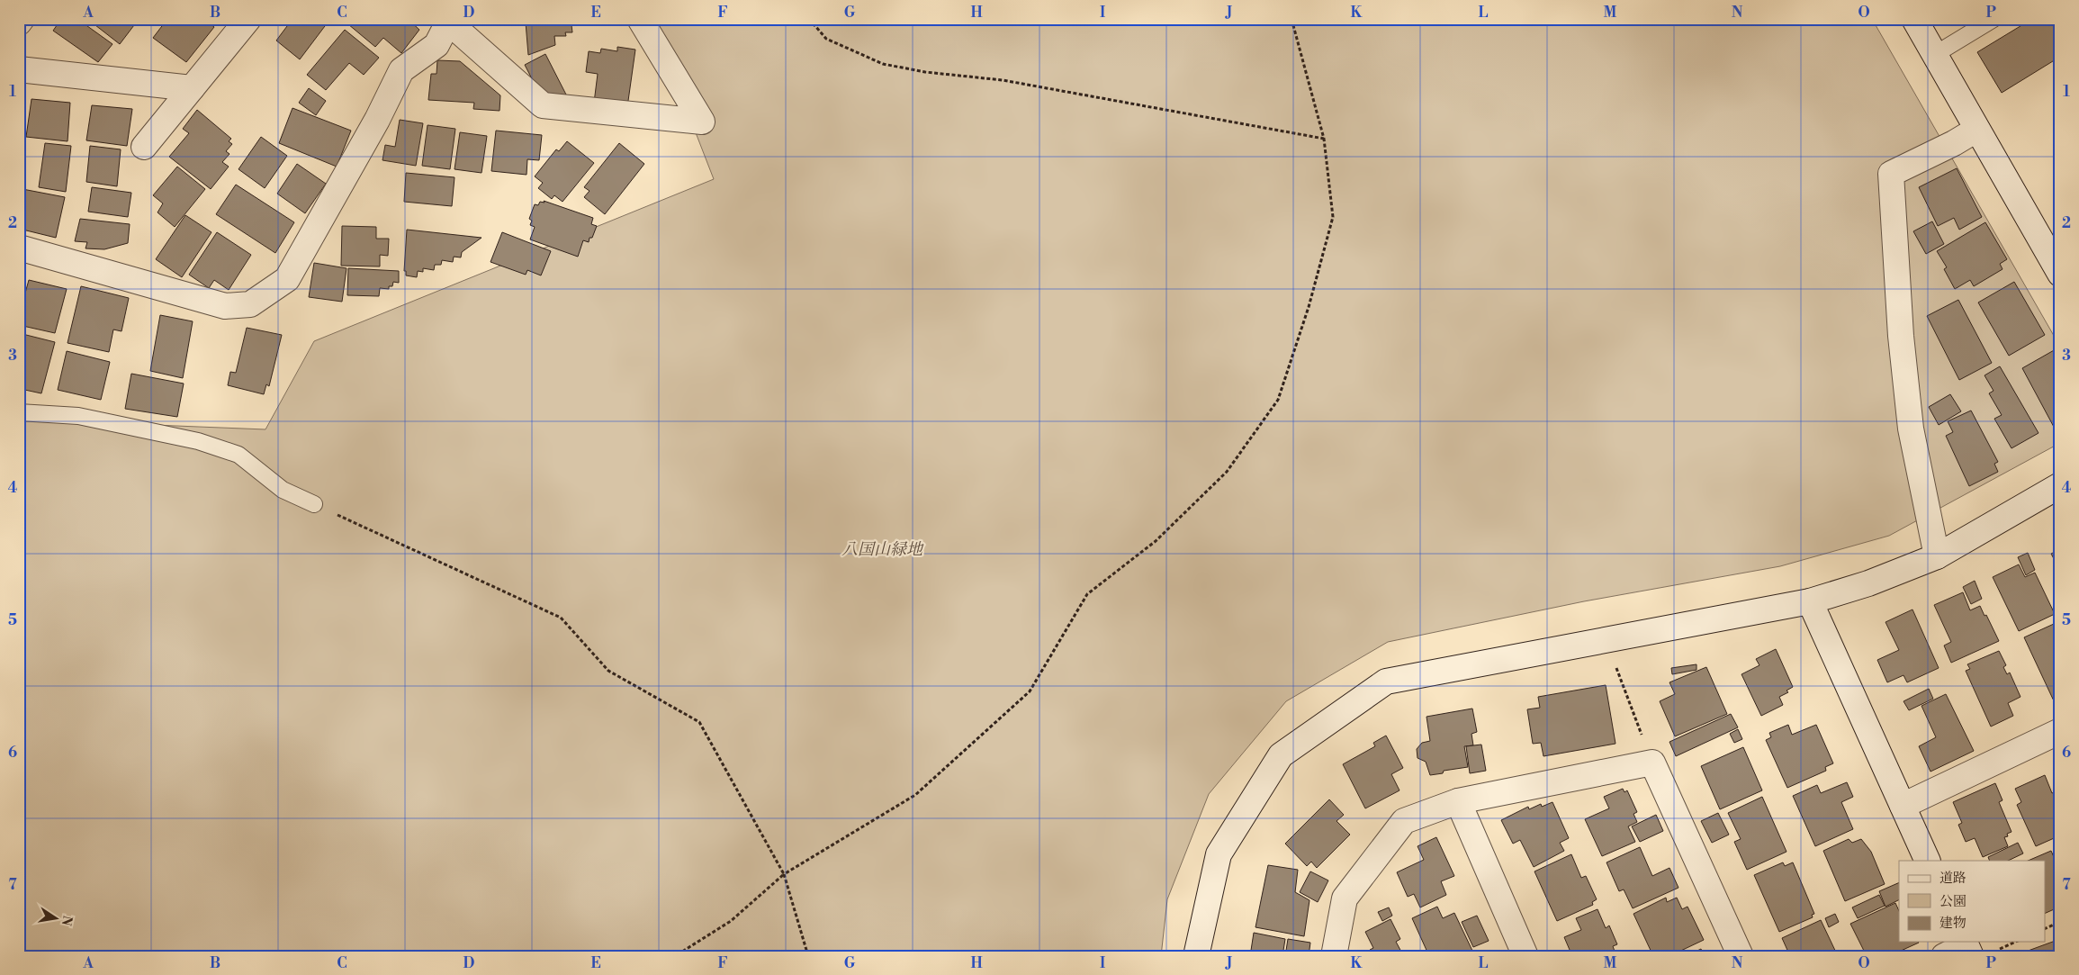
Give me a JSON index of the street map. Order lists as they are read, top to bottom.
{
  "parks": ["八国山緑地"],
  "legend": ["道路", "公園", "建物"],
  "north": "right",
  "grid": {
    "columns": [
      "A",
      "B",
      "C",
      "D",
      "E",
      "F",
      "G",
      "H",
      "I",
      "J",
      "K",
      "L",
      "M",
      "N",
      "O",
      "P"
    ],
    "rows": [
      "1",
      "2",
      "3",
      "4",
      "5",
      "6",
      "7"
    ]
  }
}
